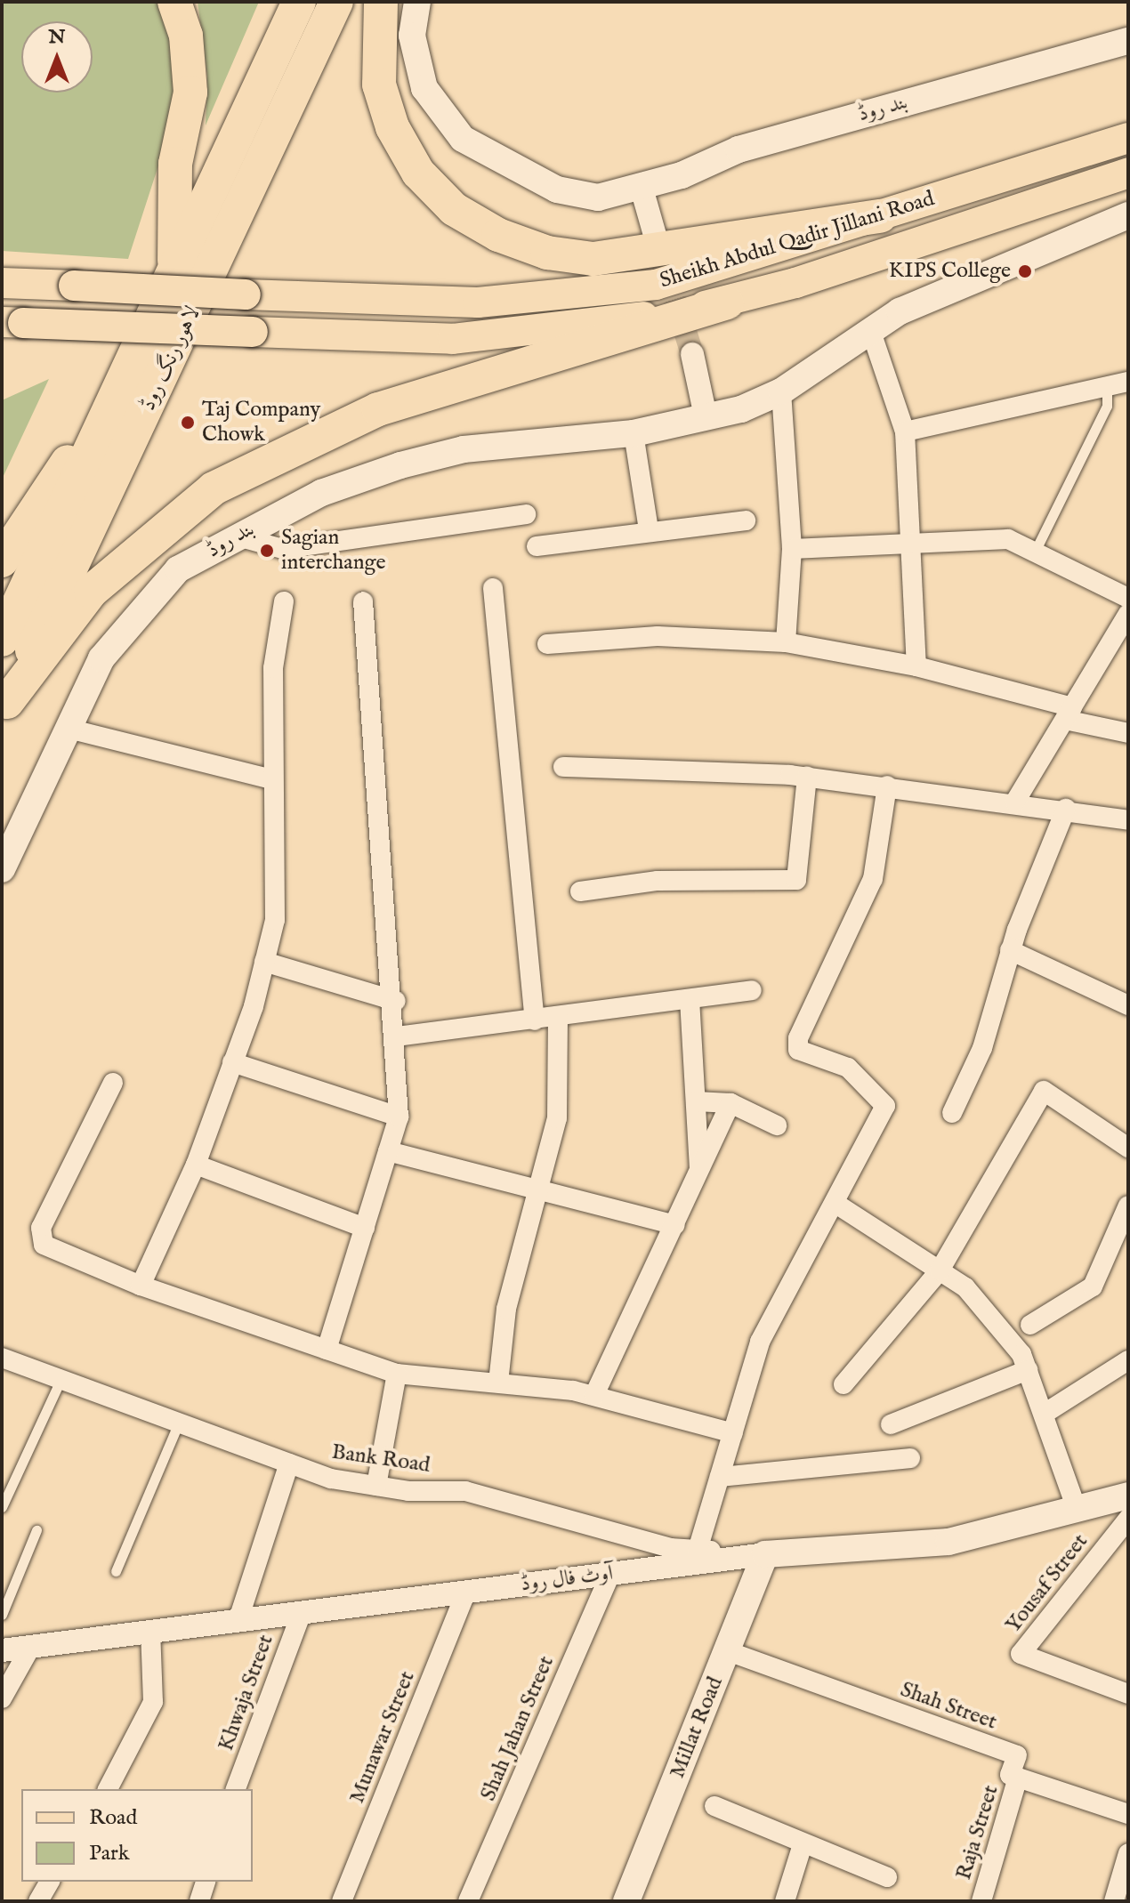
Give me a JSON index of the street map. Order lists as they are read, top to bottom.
{
  "streets": {
    "highway": ["لاہور رنگ روڈ"],
    "main road": [
      "بند روڈ",
      "Sheikh Abdul Qadir Jillani Road",
      "آوٹ فال روڈ",
      "Millat Road"
    ],
    "street": [
      "Bank Road",
      "Yousaf Street",
      "Khwaja Street",
      "Shah Street",
      "Shah Jahan Street",
      "Munawar Street",
      "Raja Street"
    ]
  },
  "crossings": [
    ["Bank Road", "آوٹ فال روڈ"],
    ["Bank Road", "Millat Road"],
    ["آوٹ فال روڈ", "Khwaja Street"],
    ["آوٹ فال روڈ", "Millat Road"],
    ["آوٹ فال روڈ", "Shah Jahan Street"],
    ["آوٹ فال روڈ", "Munawar Street"],
    ["Shah Street", "Millat Road"],
    ["Shah Street", "Raja Street"]
  ],
  "places": ["KIPS College", "Taj Company Chowk", "Sagian interchange"],
  "legend": ["Road", "Park"],
  "north": "top"
}
